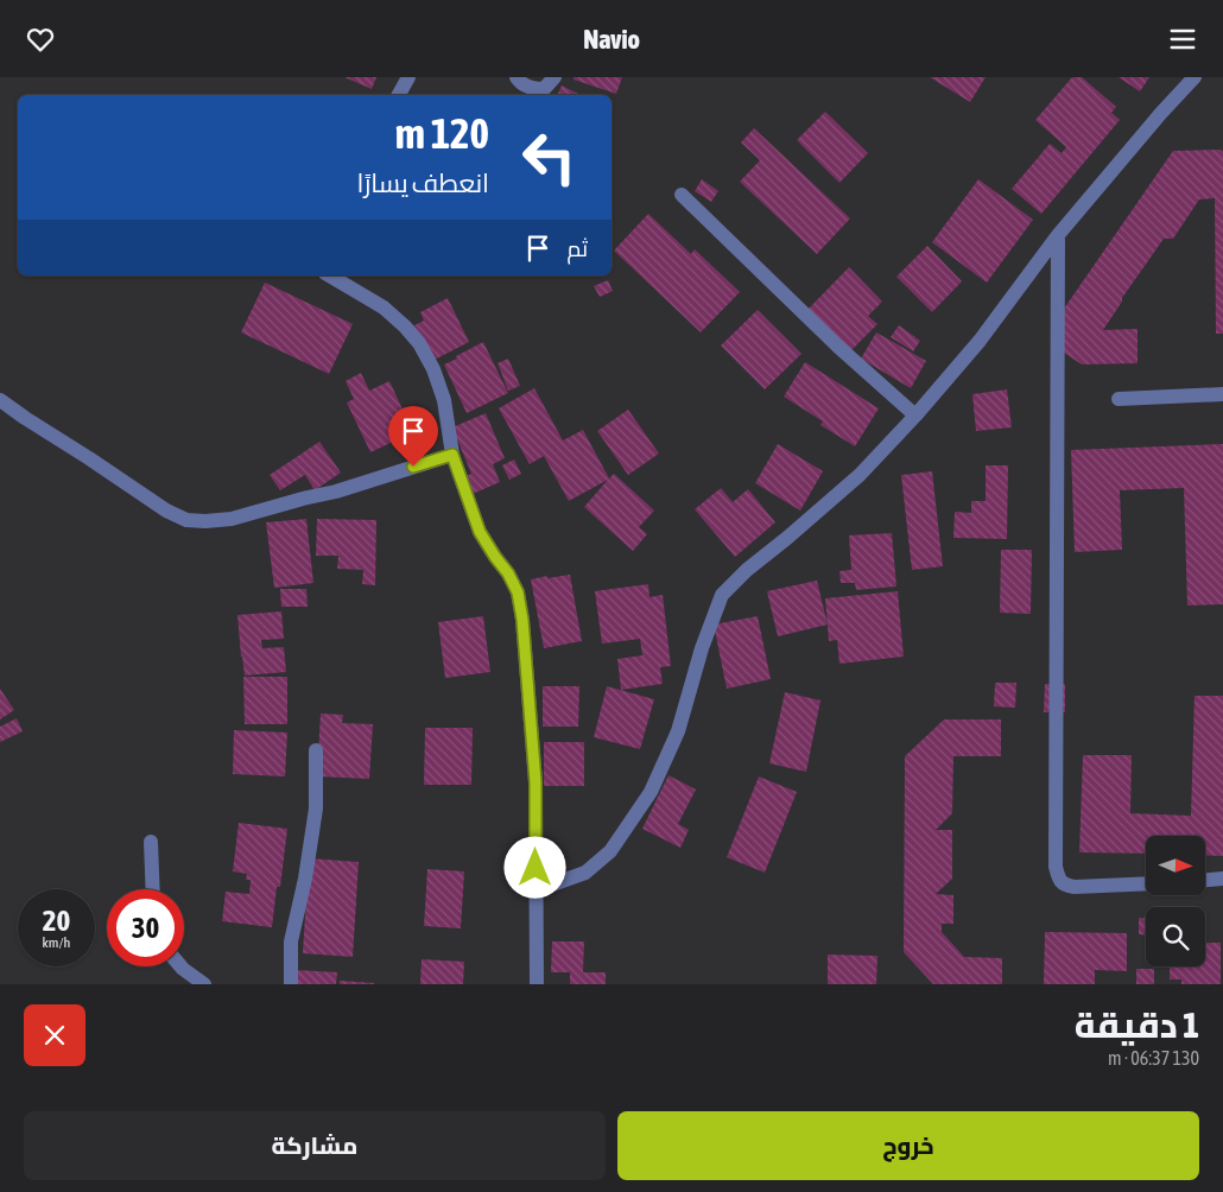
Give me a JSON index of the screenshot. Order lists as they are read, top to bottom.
{
  "north": "right",
  "page": {
    "header": "Navio",
    "turn": ["120 m", "انعطف يسارًا"],
    "then": "ثم",
    "speed": "20 km/h",
    "limit": "30",
    "heading": ["1 دقيقة", "130 m · 06:37"],
    "buttons": ["خروج", "مشاركة"]
  }
}
